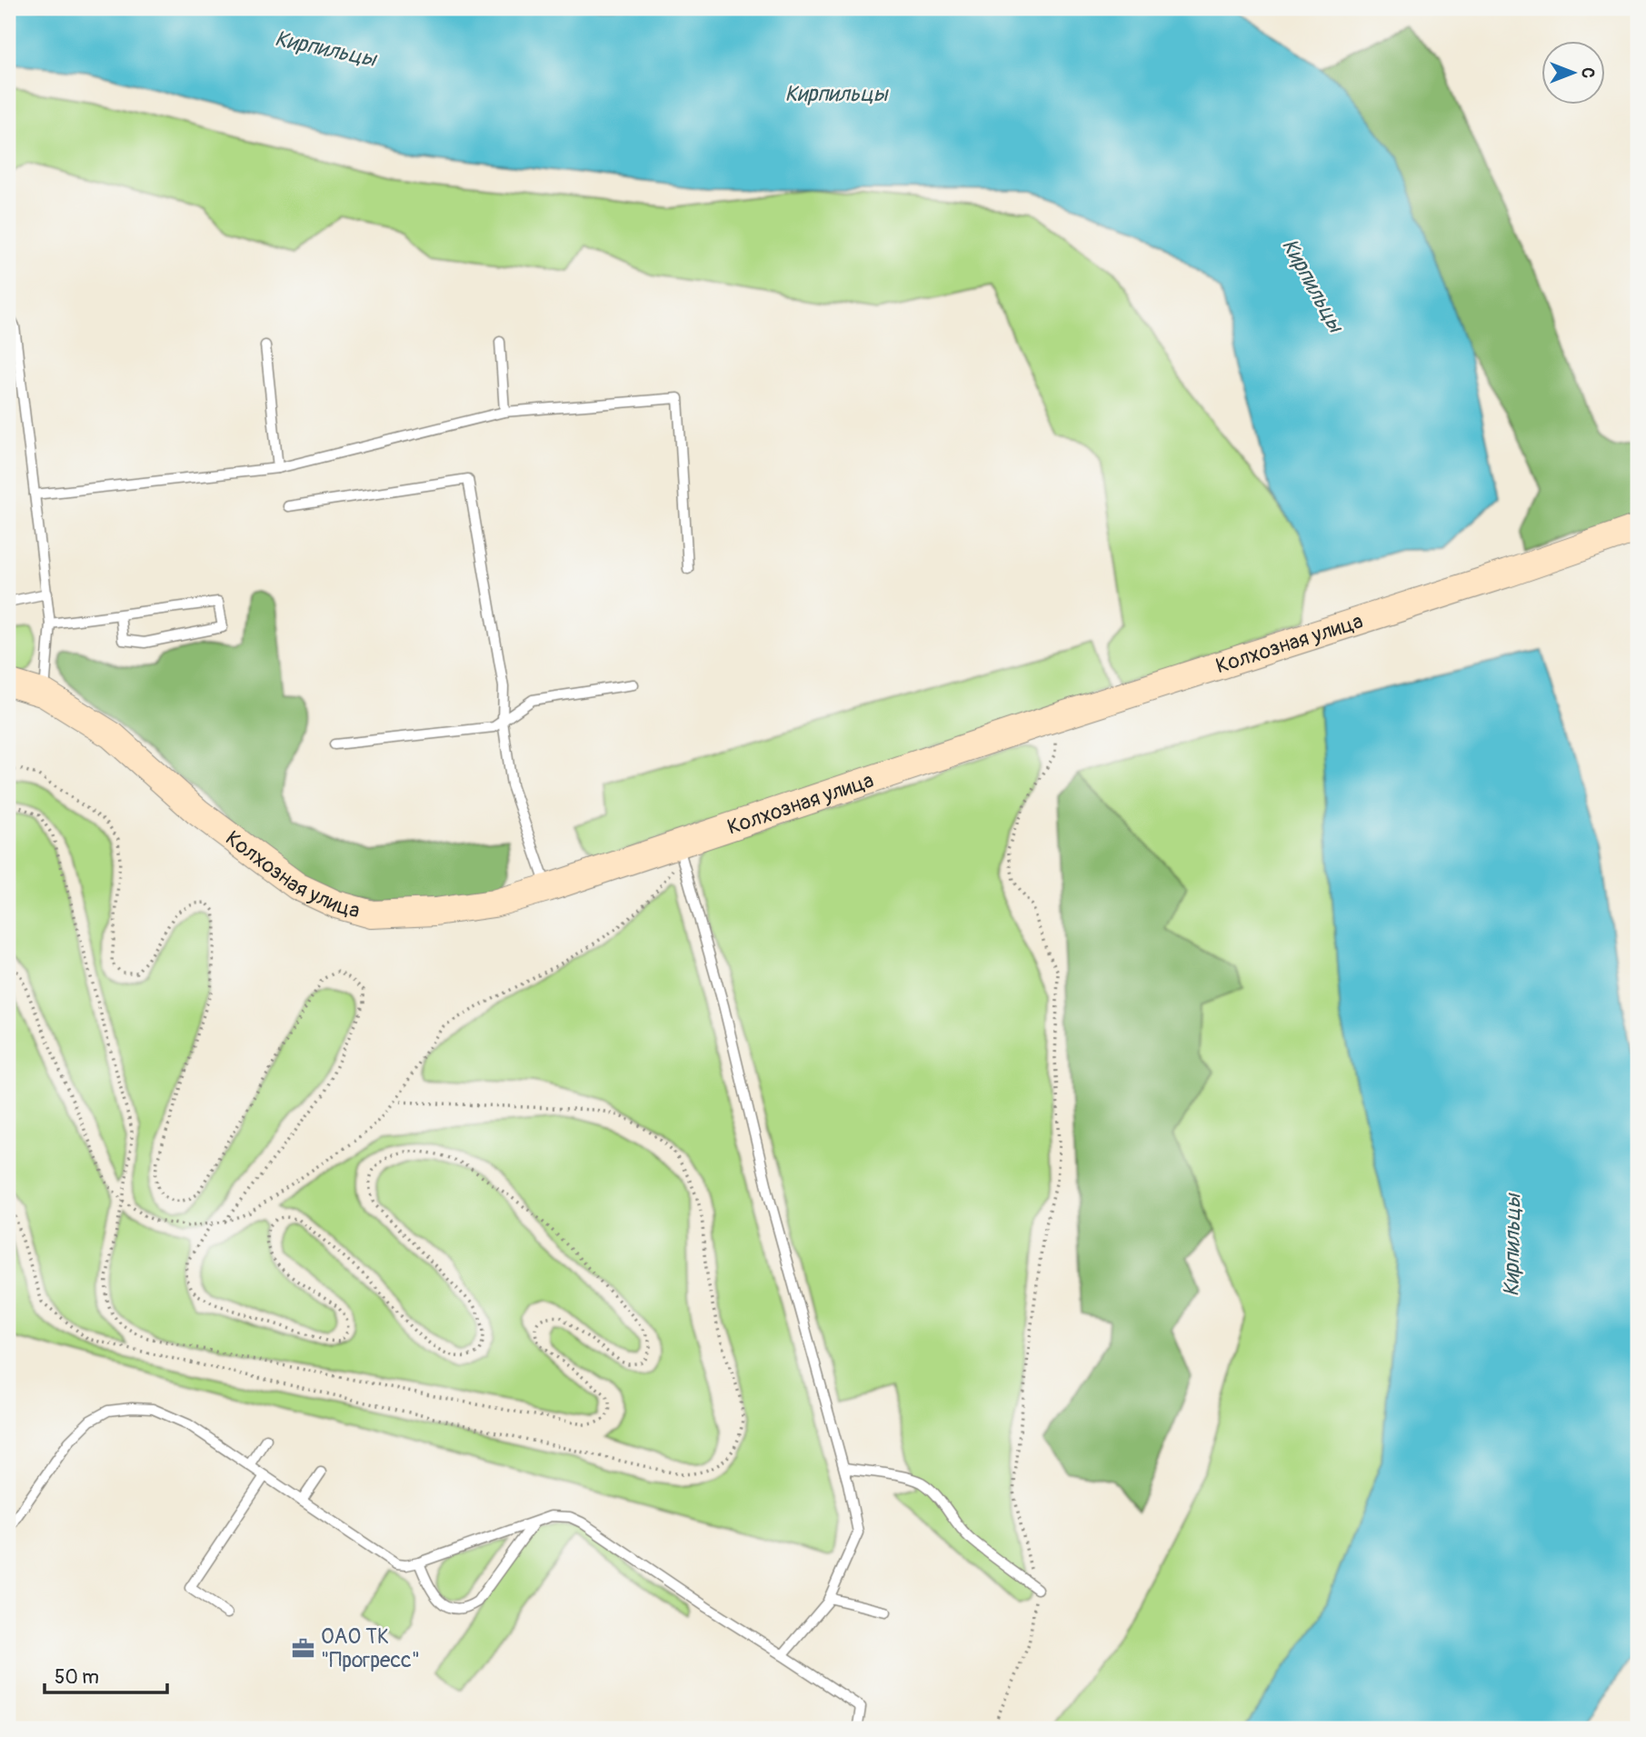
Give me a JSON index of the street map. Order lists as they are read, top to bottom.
{
  "streets": {
    "main road": ["Колхозная улица"]
  },
  "water": ["Кирпильцы"],
  "places": {
    "office": ["ОАО ТК \"Прогресс\""]
  },
  "scale_bar": "50 m",
  "north": "right"
}
